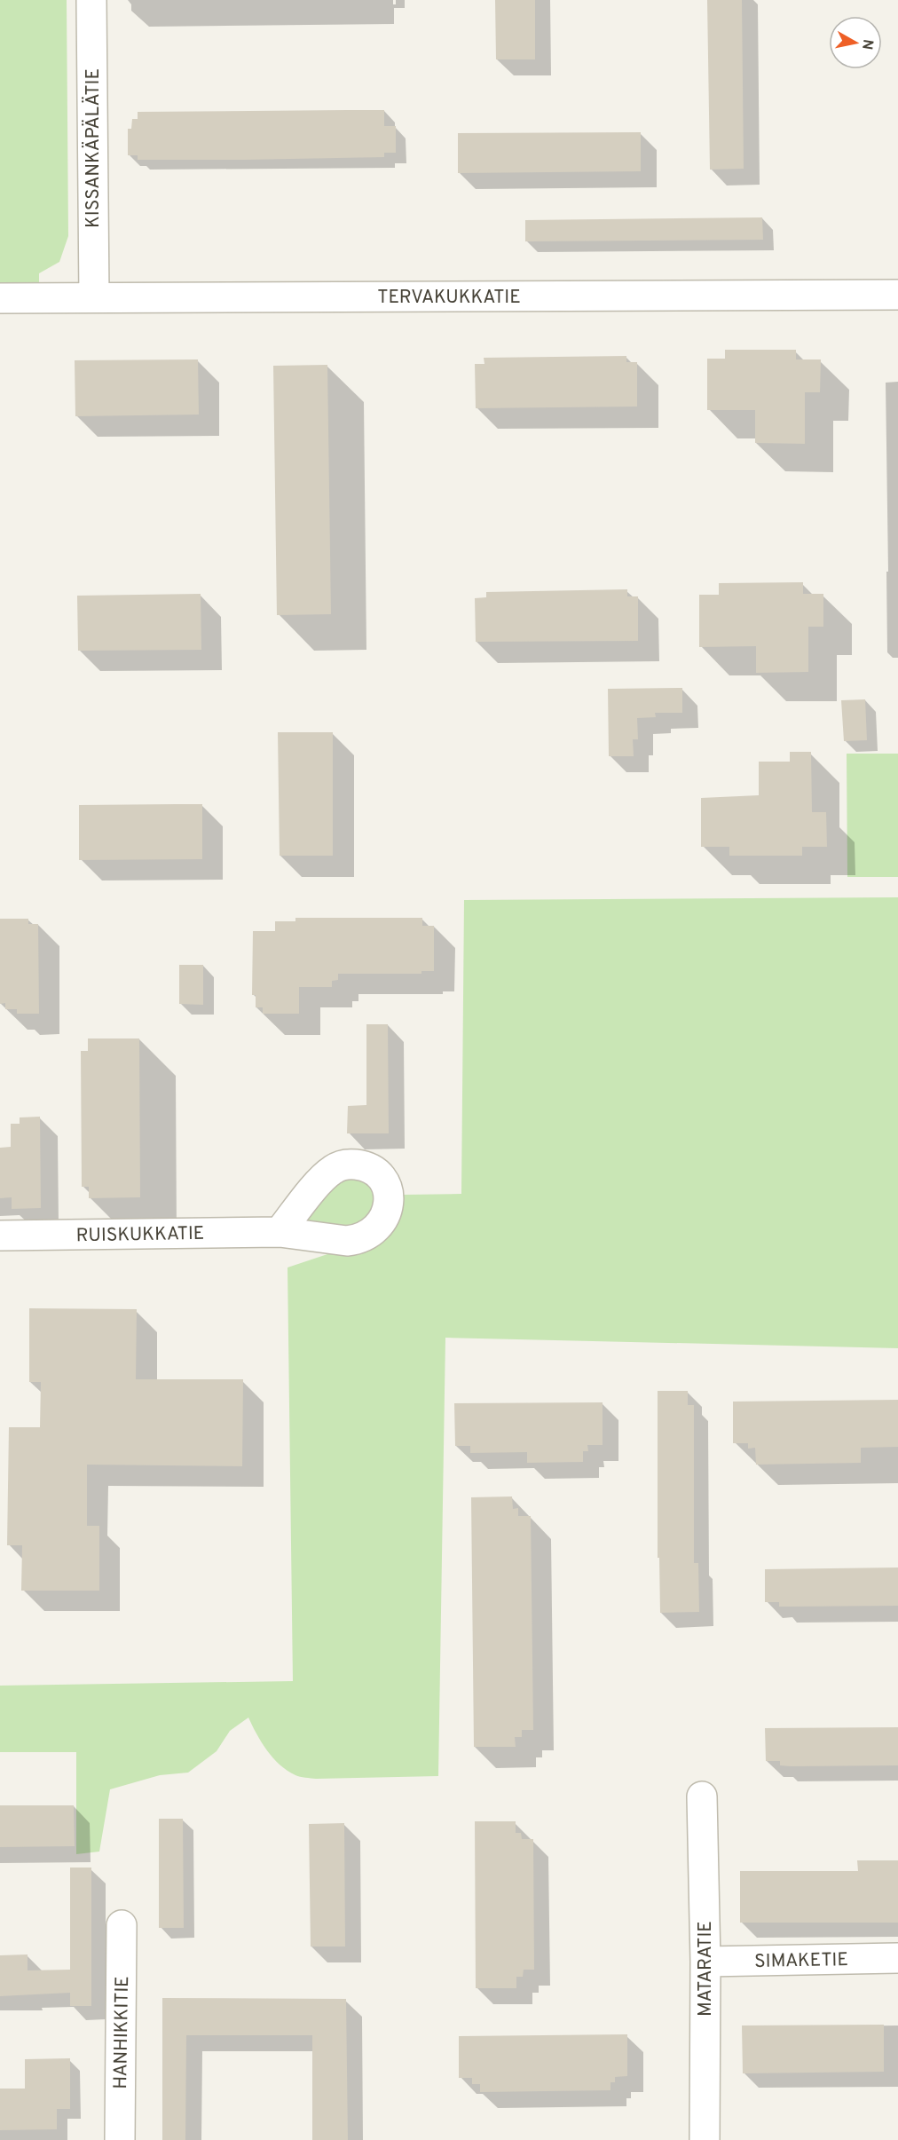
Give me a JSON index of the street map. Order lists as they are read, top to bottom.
{
  "streets": {
    "street": [
      "KISSANKÄPÄLÄTIE",
      "TERVAKUKKATIE",
      "RUISKUKKATIE",
      "SIMAKETIE",
      "MATARATIE",
      "HANHIKKITIE"
    ]
  },
  "crossings": [
    ["KISSANKÄPÄLÄTIE", "TERVAKUKKATIE"],
    ["SIMAKETIE", "MATARATIE"]
  ],
  "north": "right"
}
